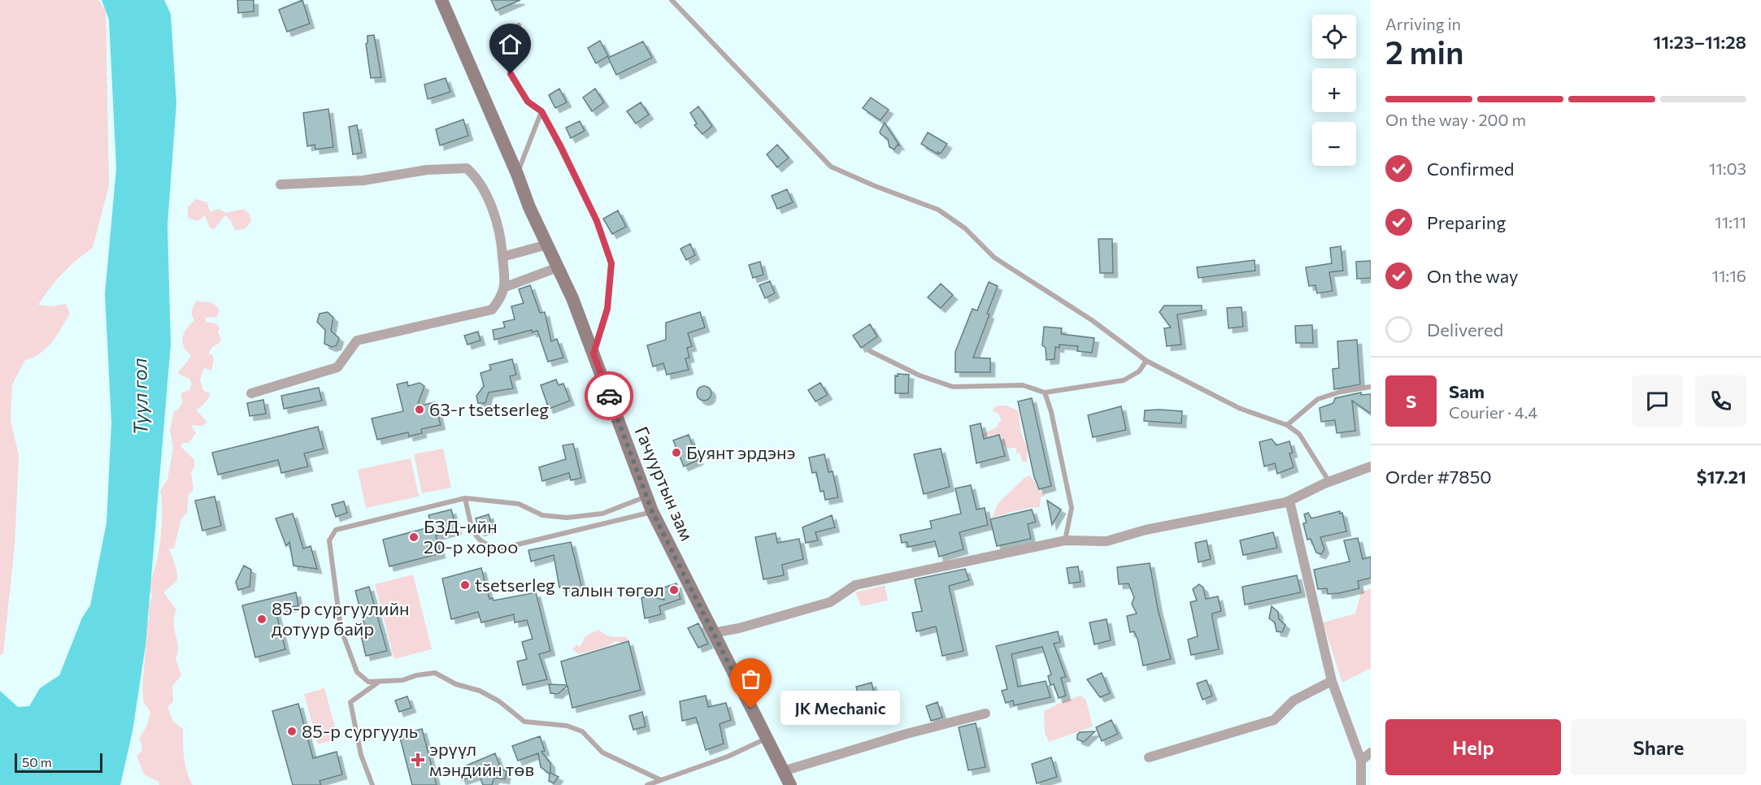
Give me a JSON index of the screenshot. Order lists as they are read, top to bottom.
{
  "streets": {
    "main road": ["Гачууртын зам"]
  },
  "water": ["Туул гол"],
  "places": {
    "other": [
      "63-r tsetserleg",
      "Буянт эрдэнэ",
      "БЗД-ийн 20-р хороо",
      "tsetserleg",
      "талын төгөл",
      "85-р сургуулийн дотуур байр",
      "JK Mechanic",
      "85-р сургууль"
    ],
    "health": ["эрүүл мэндийн төв"]
  },
  "scale_bar": "50 m",
  "page": {
    "heading": ["2 min", "Arriving in", "11:23–11:28"],
    "panel": [
      "Sam",
      "Courier · 4.4",
      "Order #7850",
      "$17.21"
    ],
    "map_buttons": ["+", "−"],
    "bar": "On the way · 200 m",
    "list": [
      ["Confirmed", "11:03"],
      ["Preparing", "11:11"],
      ["On the way", "11:16"],
      "Delivered"
    ],
    "round": "S",
    "bubble": "JK Mechanic",
    "buttons": ["Help", "Share"],
    "scale": "50 m"
  }
}
